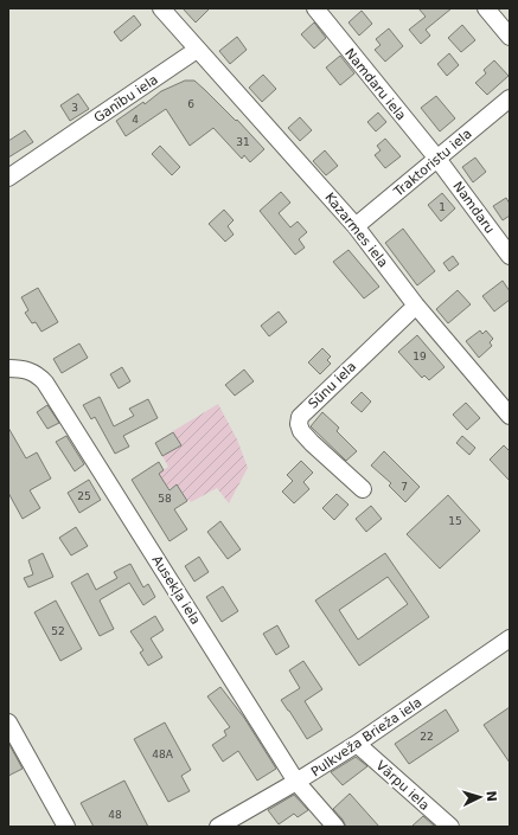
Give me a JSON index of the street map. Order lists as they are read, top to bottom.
{
  "streets": {
    "street": [
      "Namdaru iela",
      "Ganību iela",
      "Traktoristu iela",
      "Namdaru",
      "Kazarmes iela",
      "Sūnu iela",
      "Ausekļa iela",
      "Pulkveža Brieža iela",
      "Vārpu iela"
    ]
  },
  "crossings": [
    ["Namdaru iela", "Traktoristu iela"],
    ["Namdaru iela", "Namdaru"],
    ["Ganību iela", "Kazarmes iela"],
    ["Traktoristu iela", "Namdaru"],
    ["Traktoristu iela", "Kazarmes iela"],
    ["Kazarmes iela", "Sūnu iela"],
    ["Ausekļa iela", "Pulkveža Brieža iela"],
    ["Pulkveža Brieža iela", "Vārpu iela"]
  ],
  "house_numbers": [
    "6",
    "3",
    "4",
    "31",
    "1",
    "19",
    "7",
    "25",
    "58",
    "15",
    "52",
    "22",
    "48A",
    "48"
  ],
  "north": "right"
}
